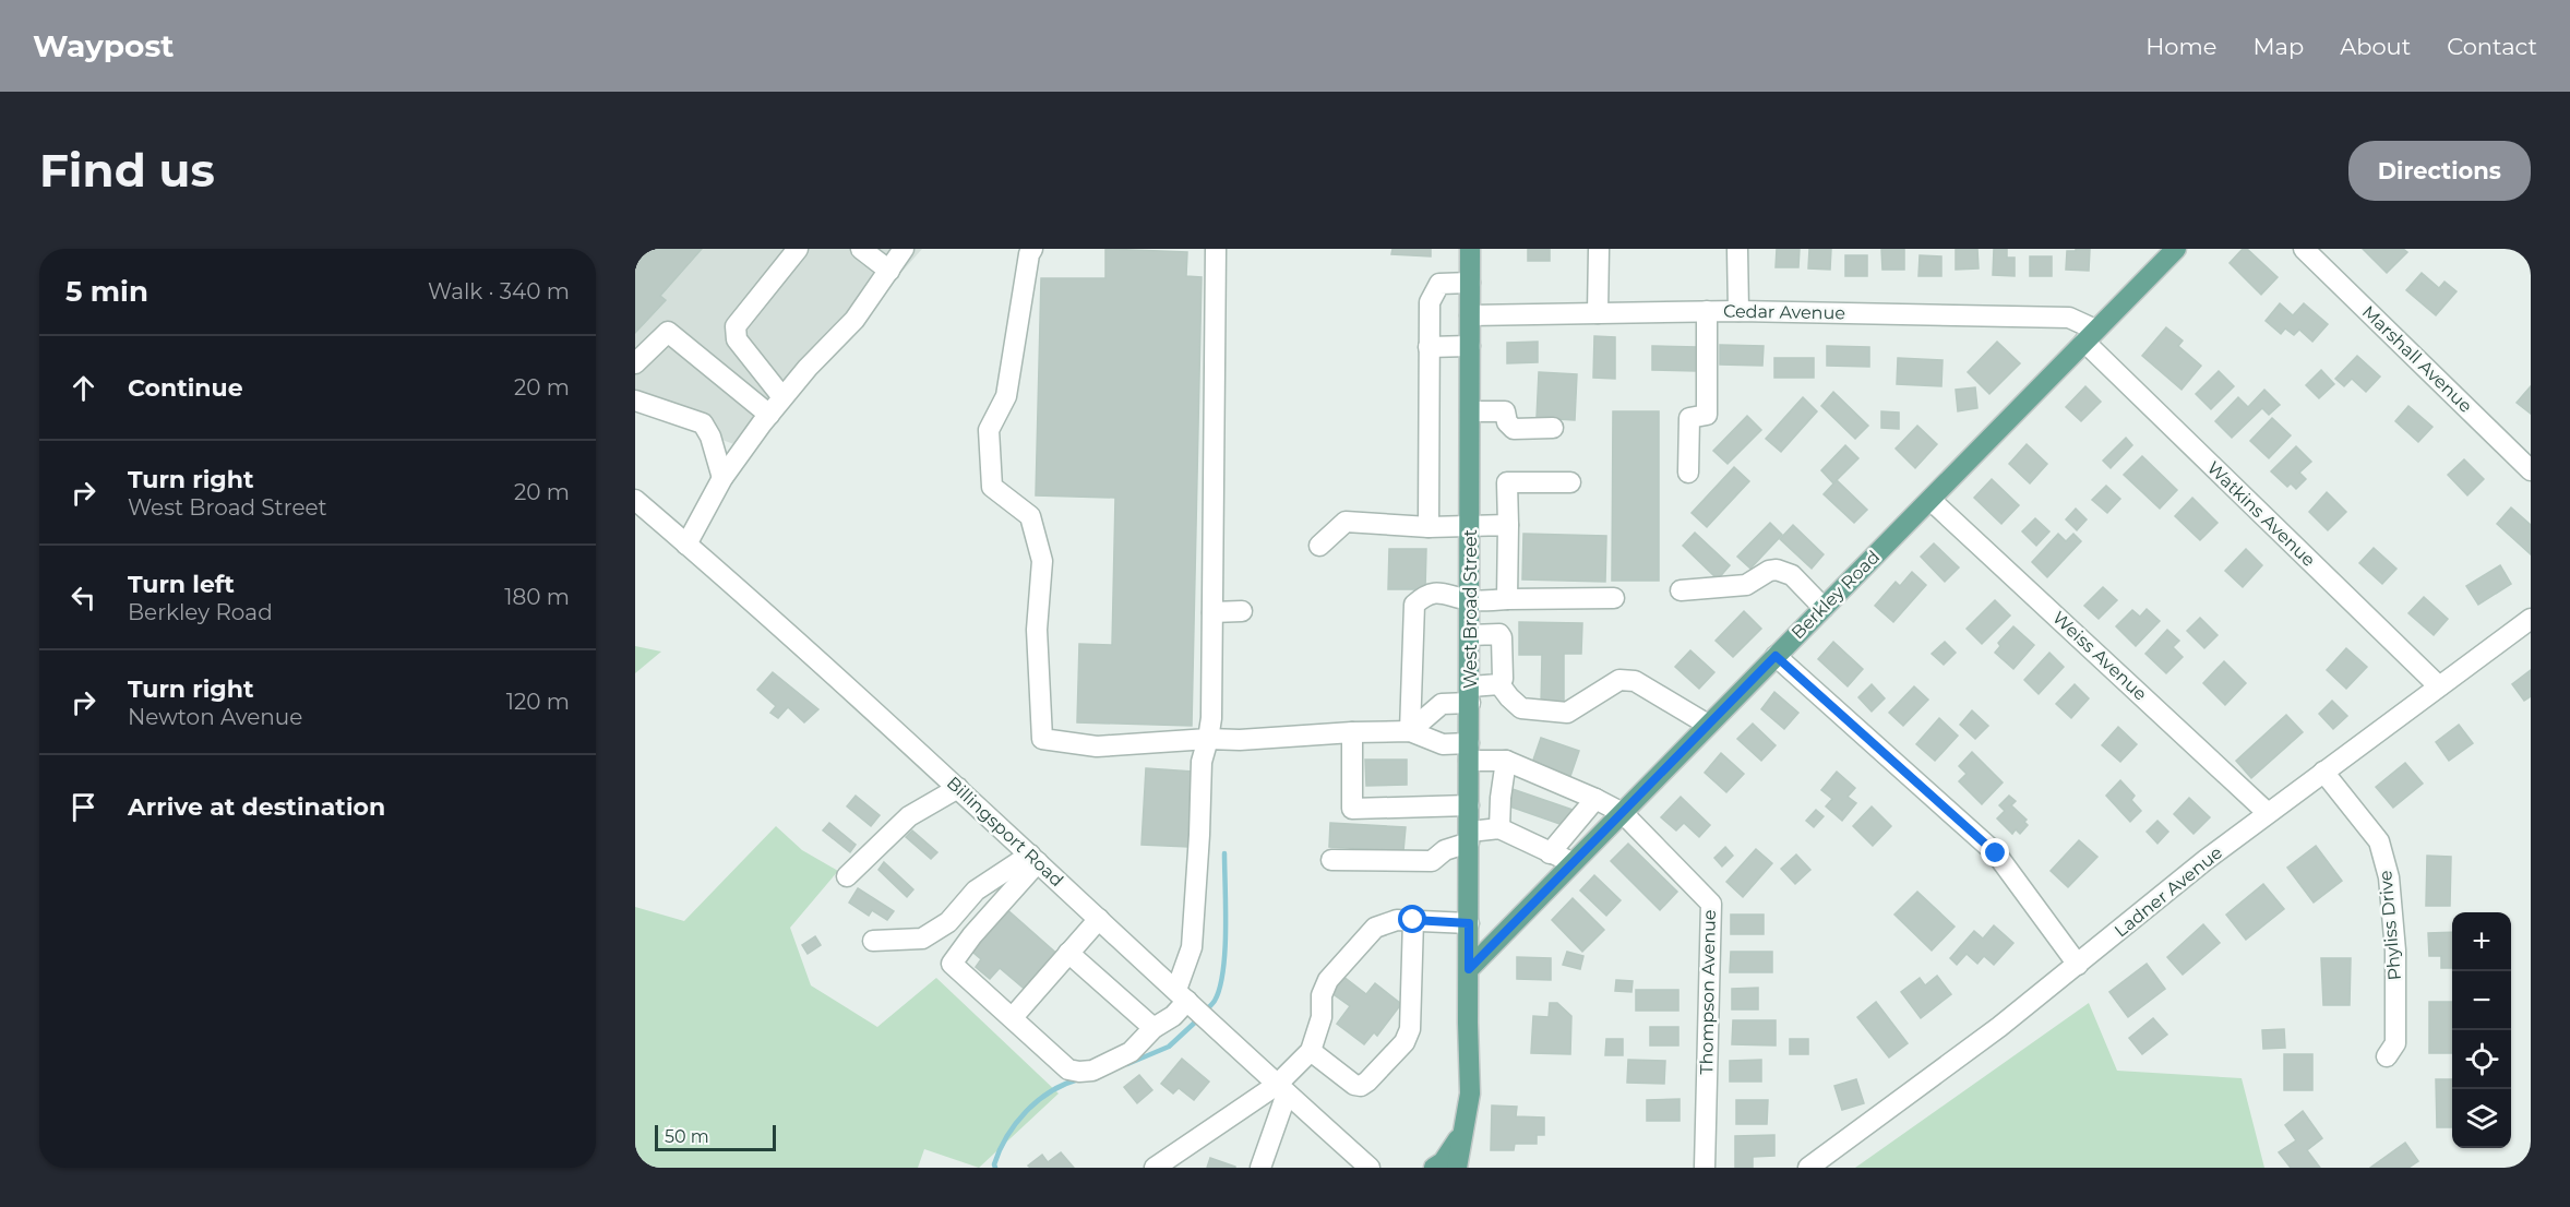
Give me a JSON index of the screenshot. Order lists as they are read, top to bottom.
{
  "streets": {
    "main road": ["Berkley Road", "West Broad Street"],
    "street": [
      "Cedar Avenue",
      "Marshall Avenue",
      "Watkins Avenue",
      "Weiss Avenue",
      "Billingsport Road",
      "Ladner Avenue",
      "Phyliss Drive",
      "Thompson Avenue"
    ]
  },
  "crossings": [
    ["Cedar Avenue", "Watkins Avenue"],
    ["Cedar Avenue", "Berkley Road"],
    ["Cedar Avenue", "West Broad Street"],
    ["Watkins Avenue", "Berkley Road"],
    ["Watkins Avenue", "Ladner Avenue"],
    ["Berkley Road", "West Broad Street"],
    ["Berkley Road", "Weiss Avenue"],
    ["Berkley Road", "Thompson Avenue"],
    ["Weiss Avenue", "Ladner Avenue"],
    ["Ladner Avenue", "Phyliss Drive"]
  ],
  "scale_bar": "50 m",
  "page": {
    "header": "Waypost",
    "nav": [
      "Home",
      "Map",
      "About",
      "Contact"
    ],
    "buttons": "Directions",
    "title": "Find us",
    "heading": ["5 min", "Walk · 340 m"],
    "list": [
      ["Continue", "20 m"],
      ["Turn right", "West Broad Street", "20 m"],
      ["Turn left", "Berkley Road", "180 m"],
      ["Turn right", "Newton Avenue", "120 m"],
      "Arrive at destination"
    ],
    "map_buttons": ["+", "−"],
    "scale": "50 m"
  }
}
